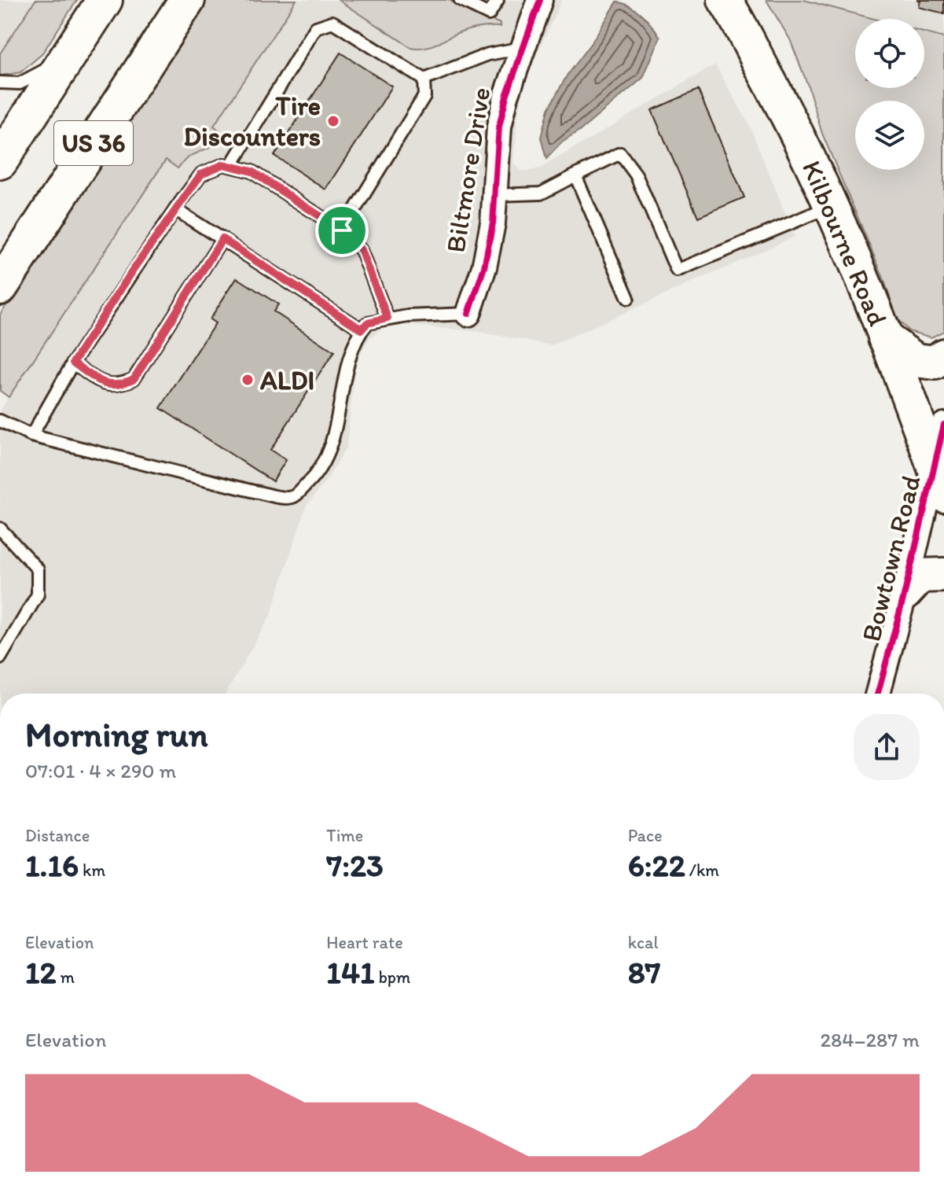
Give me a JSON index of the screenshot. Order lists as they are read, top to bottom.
{
  "streets": {
    "highway": ["US 36"],
    "main road": ["Kilbourne Road"],
    "street": ["Biltmore Drive", "Bowtown Road"]
  },
  "crossings": [
    ["Kilbourne Road", "Bowtown Road"]
  ],
  "places": ["Tire Discounters", "ALDI"],
  "page": {
    "heading": ["Morning run", "07:01 · 4 × 290 m"],
    "stats": [
      ["Distance", "1.16 km"],
      ["Time", "7:23"],
      ["Pace", "6:22 /km"],
      ["Elevation", "12 m"],
      ["Heart rate", "141 bpm"],
      ["kcal", "87"]
    ],
    "chart": ["Elevation", "284–287 m"]
  }
}
